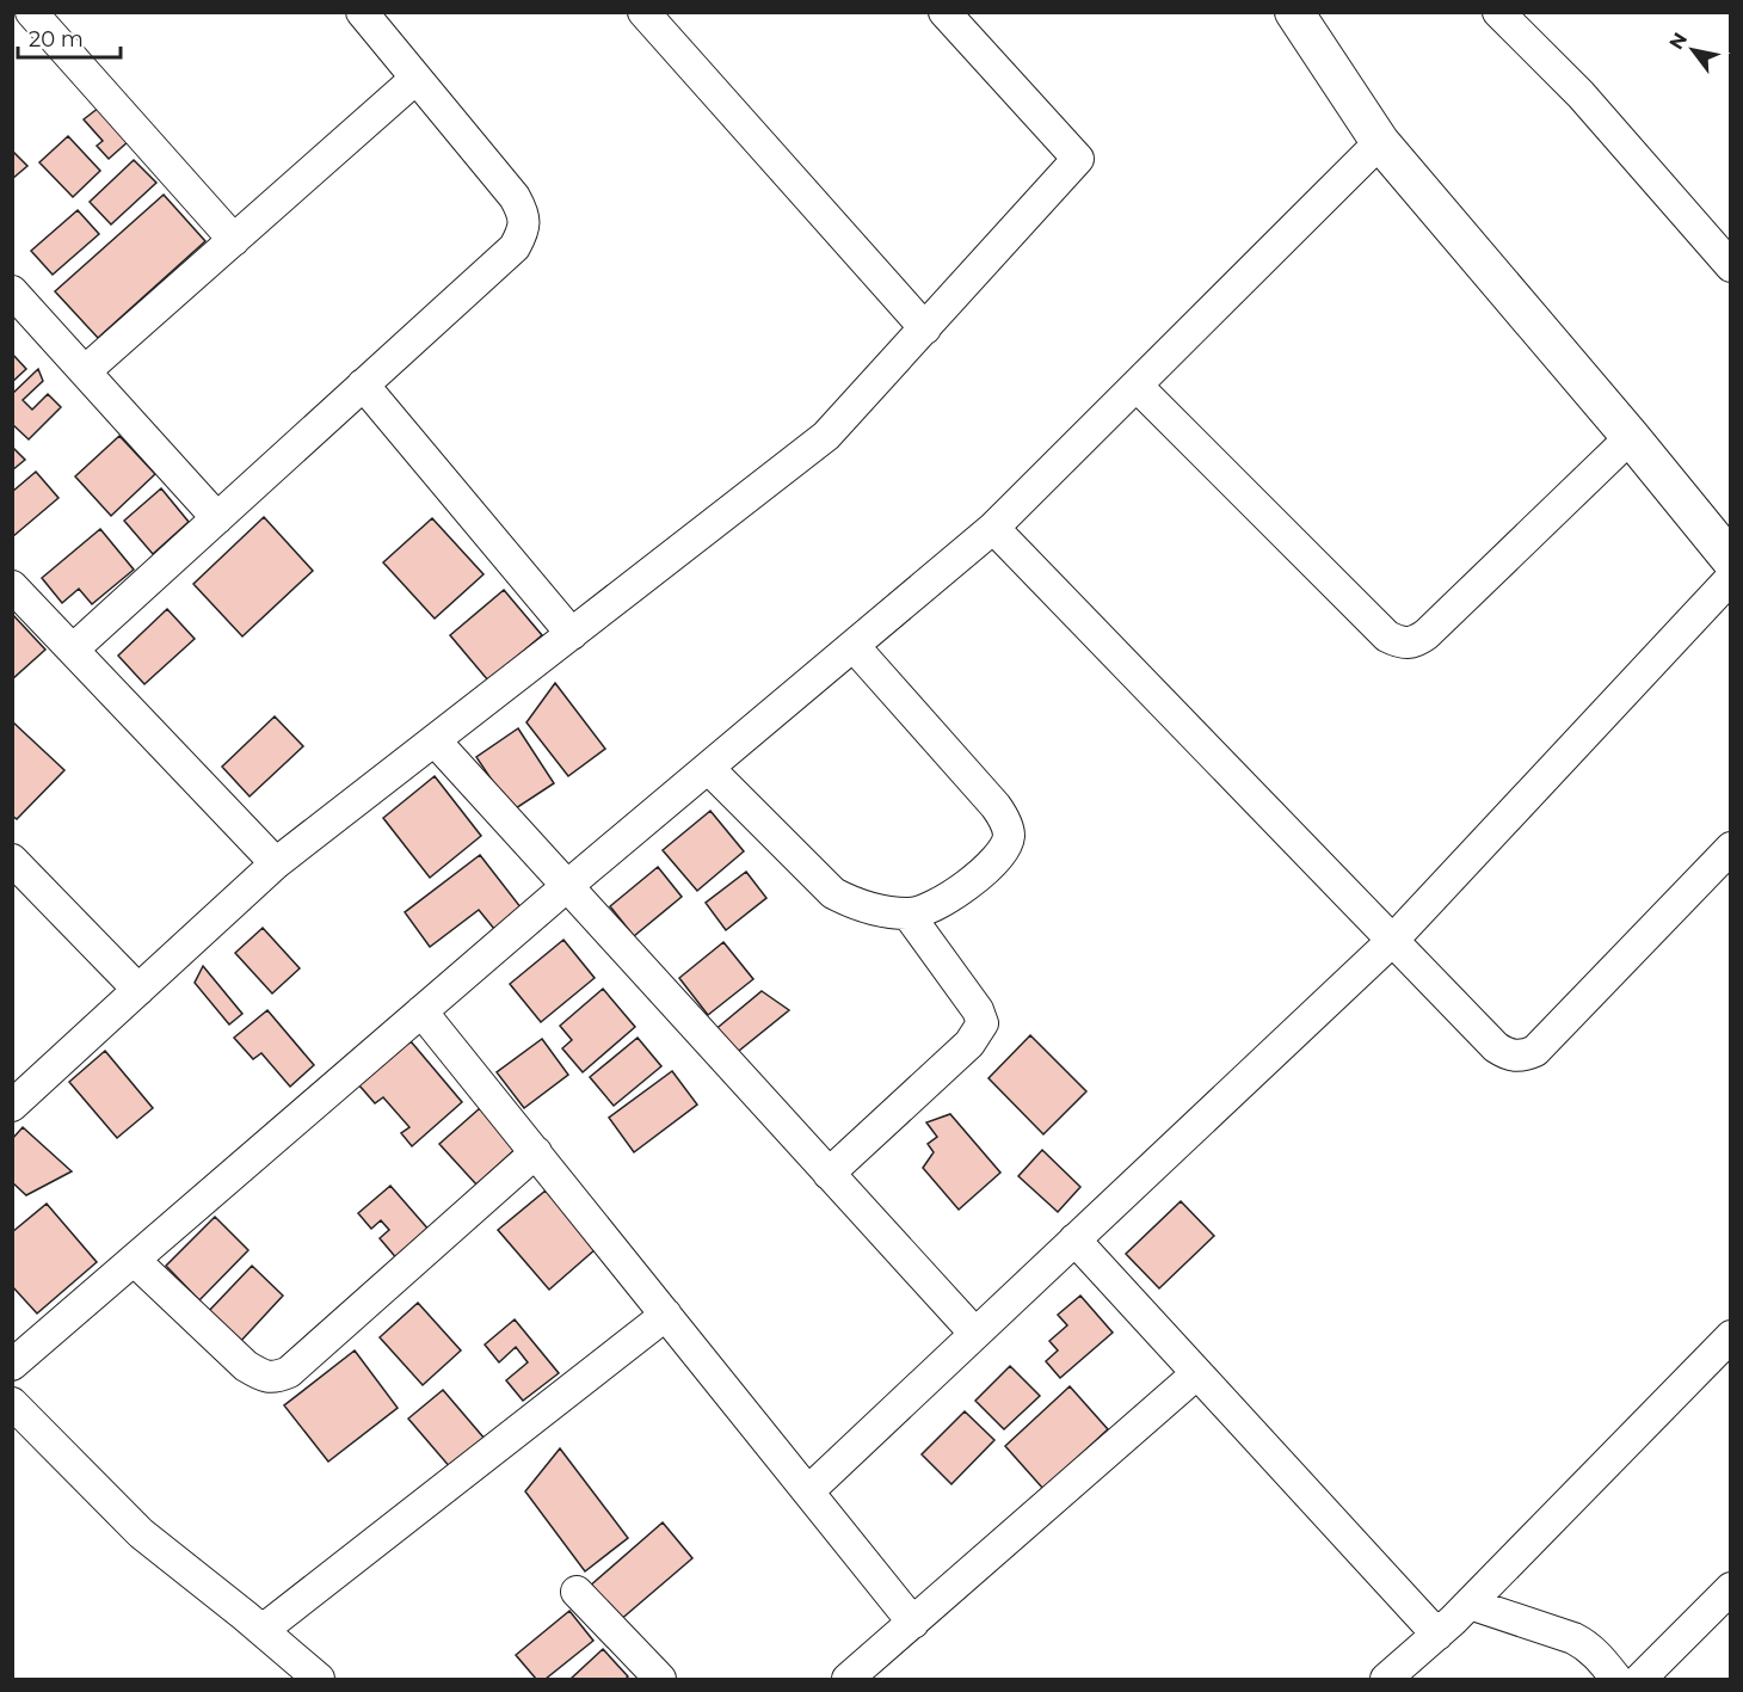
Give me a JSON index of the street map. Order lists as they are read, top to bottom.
{
  "scale_bar": "20 m",
  "north": "top left"
}
